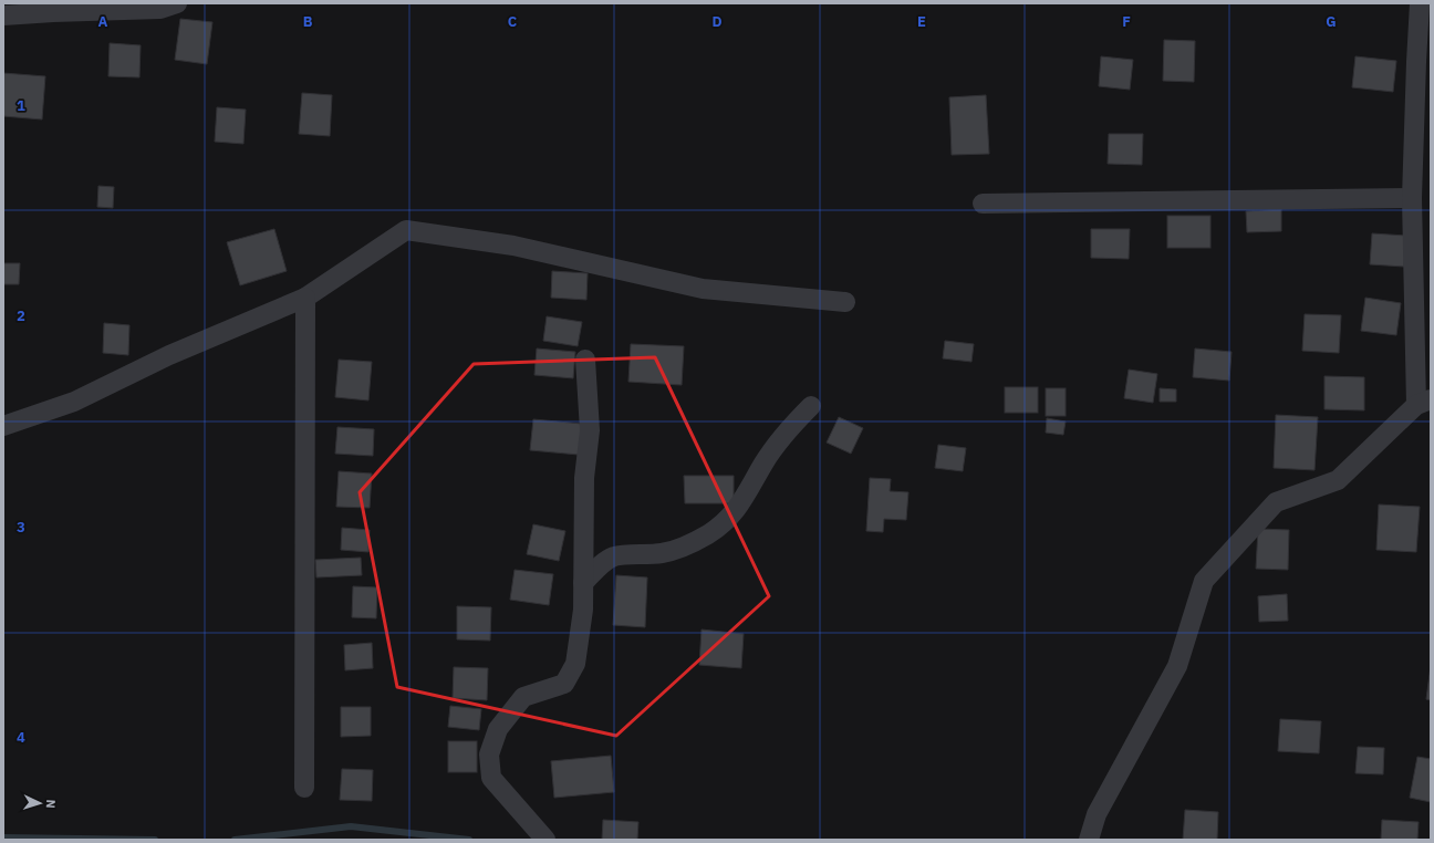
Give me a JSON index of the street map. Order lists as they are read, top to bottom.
{
  "north": "right",
  "grid": {
    "columns": [
      "A",
      "B",
      "C",
      "D",
      "E",
      "F",
      "G"
    ],
    "rows": [
      "1",
      "2",
      "3",
      "4"
    ]
  }
}
